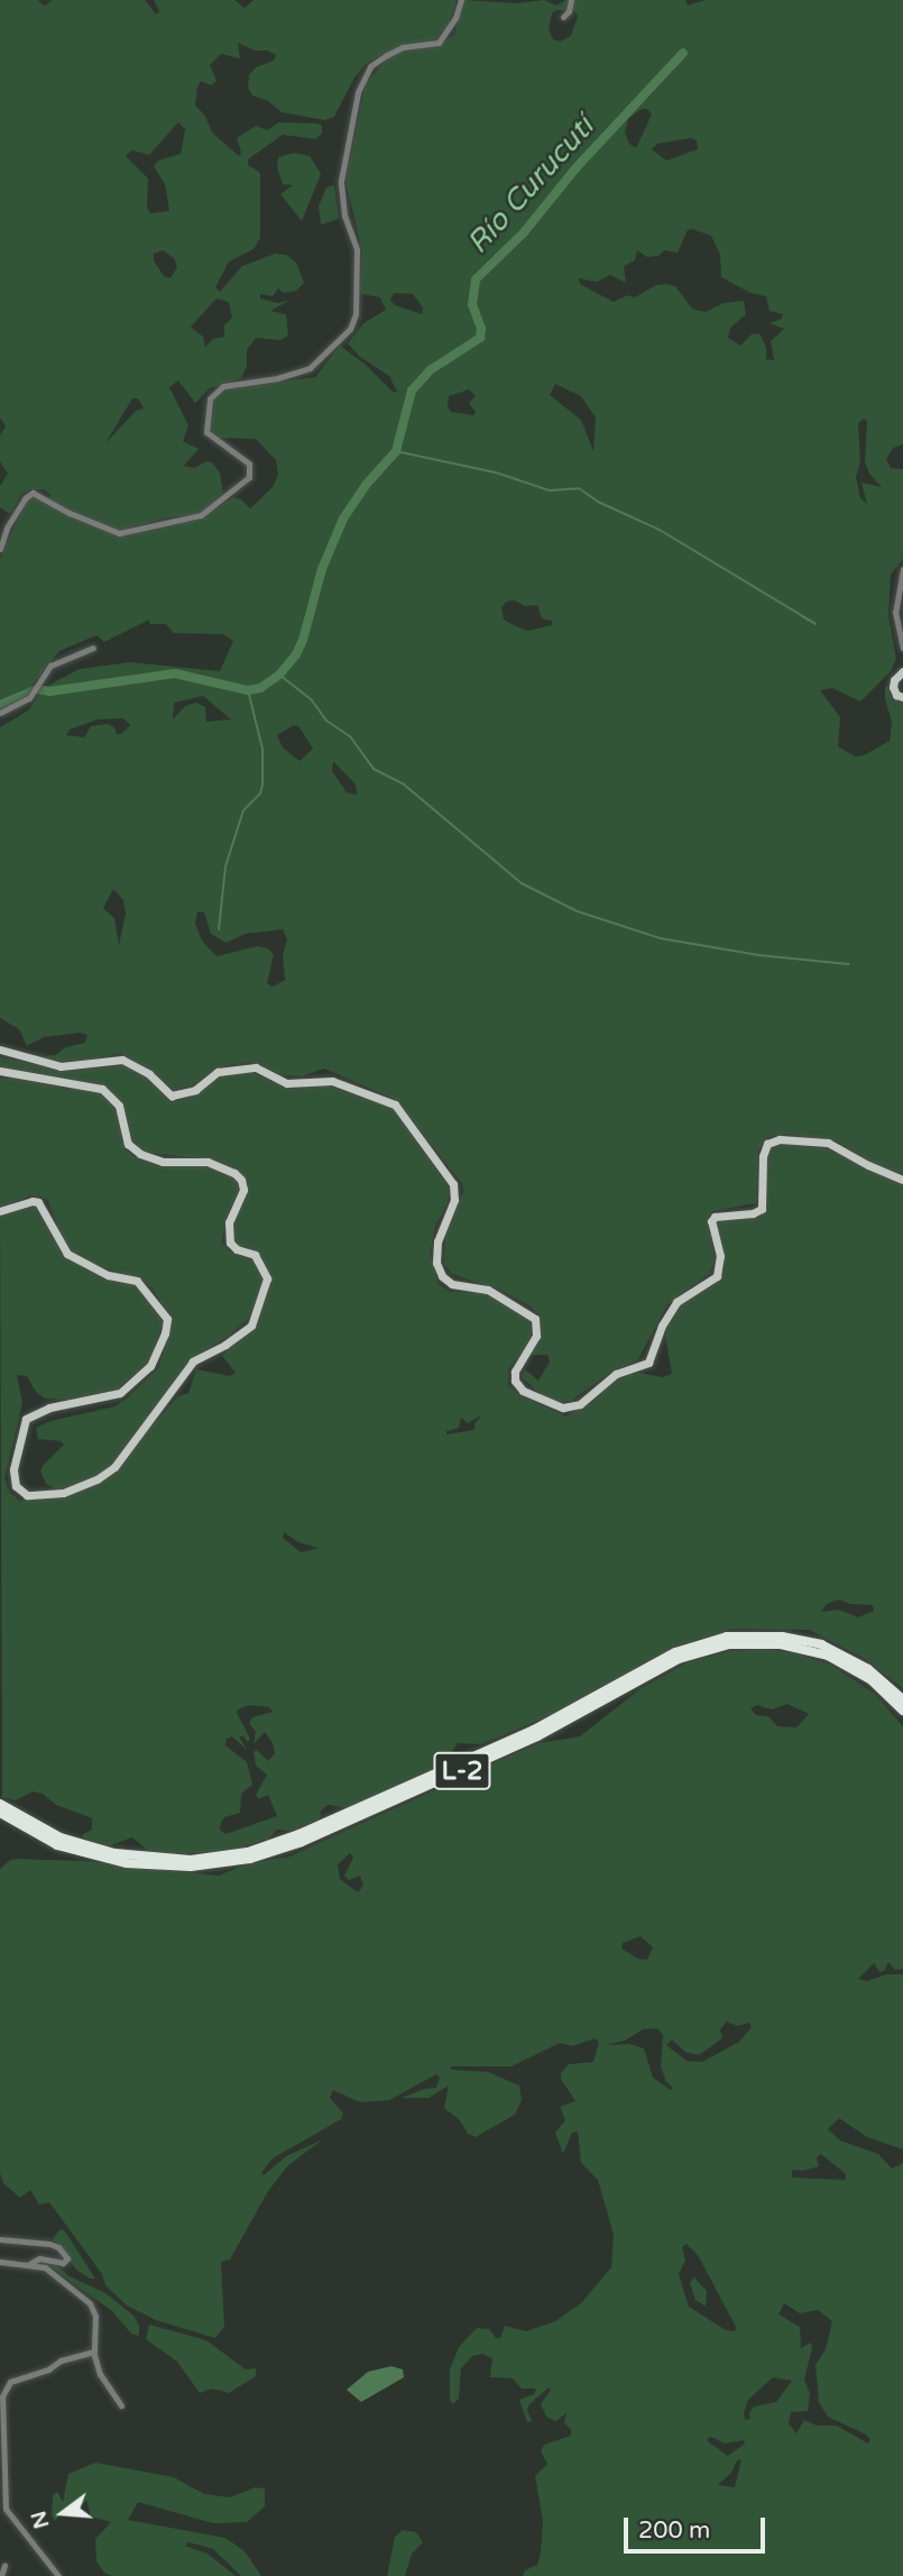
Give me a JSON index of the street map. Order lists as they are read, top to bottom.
{
  "streets": {
    "highway": ["L-2"]
  },
  "water": ["Río Curucutí"],
  "scale_bar": "200 m",
  "north": "left"
}
